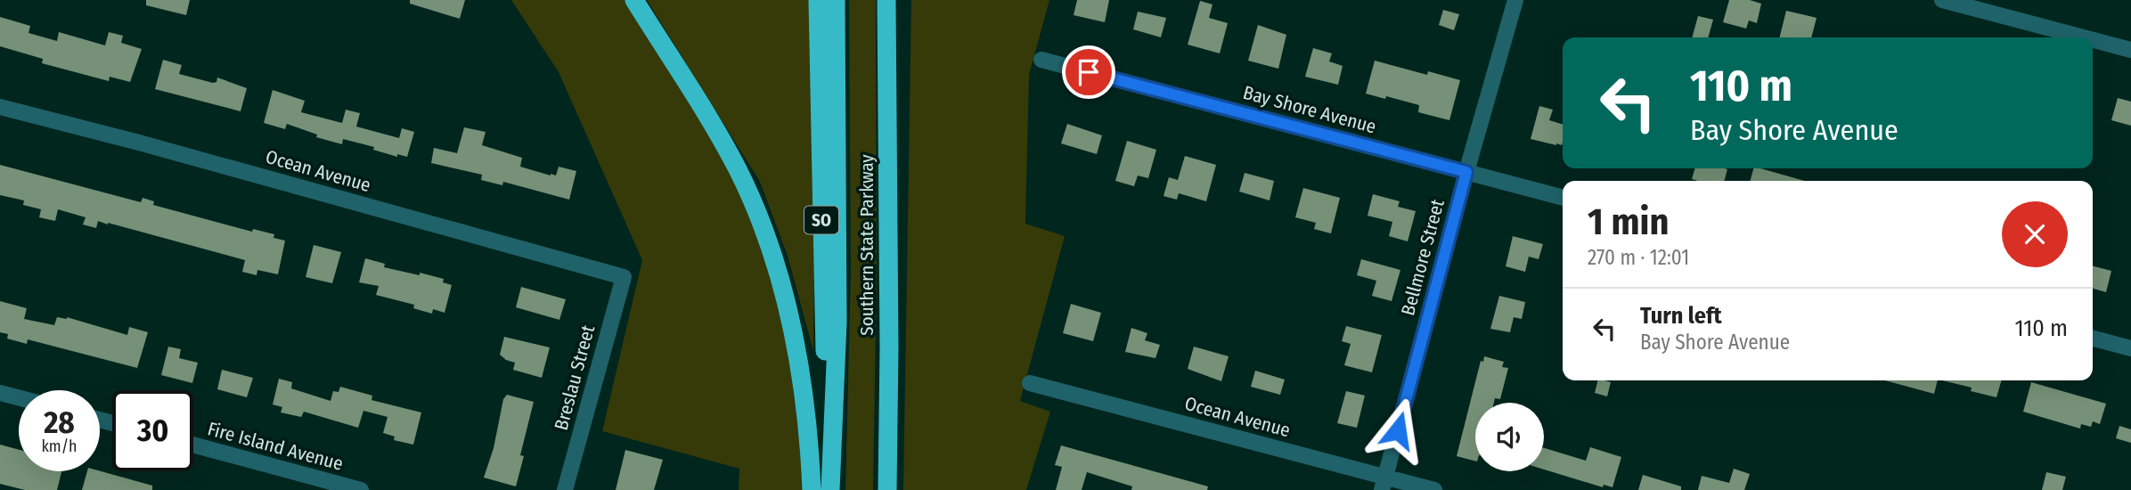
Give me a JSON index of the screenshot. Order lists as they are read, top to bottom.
{
  "streets": {
    "highway": ["SO", "Southern State Parkway"],
    "street": [
      "Bay Shore Avenue",
      "Ocean Avenue",
      "Bellmore Street",
      "Breslau Street",
      "Fire Island Avenue"
    ]
  },
  "crossings": [
    ["Bay Shore Avenue", "Bellmore Street"],
    ["Ocean Avenue", "Bellmore Street"],
    ["Ocean Avenue", "Breslau Street"]
  ],
  "page": {
    "turn": ["110 m", "Bay Shore Avenue"],
    "heading": ["1 min", "270 m · 12:01"],
    "list": [
      {
        "name": "Turn left",
        "note": "Bay Shore Avenue",
        "value": "110 m"
      }
    ],
    "speed": "28 km/h",
    "limit": "30"
  }
}
